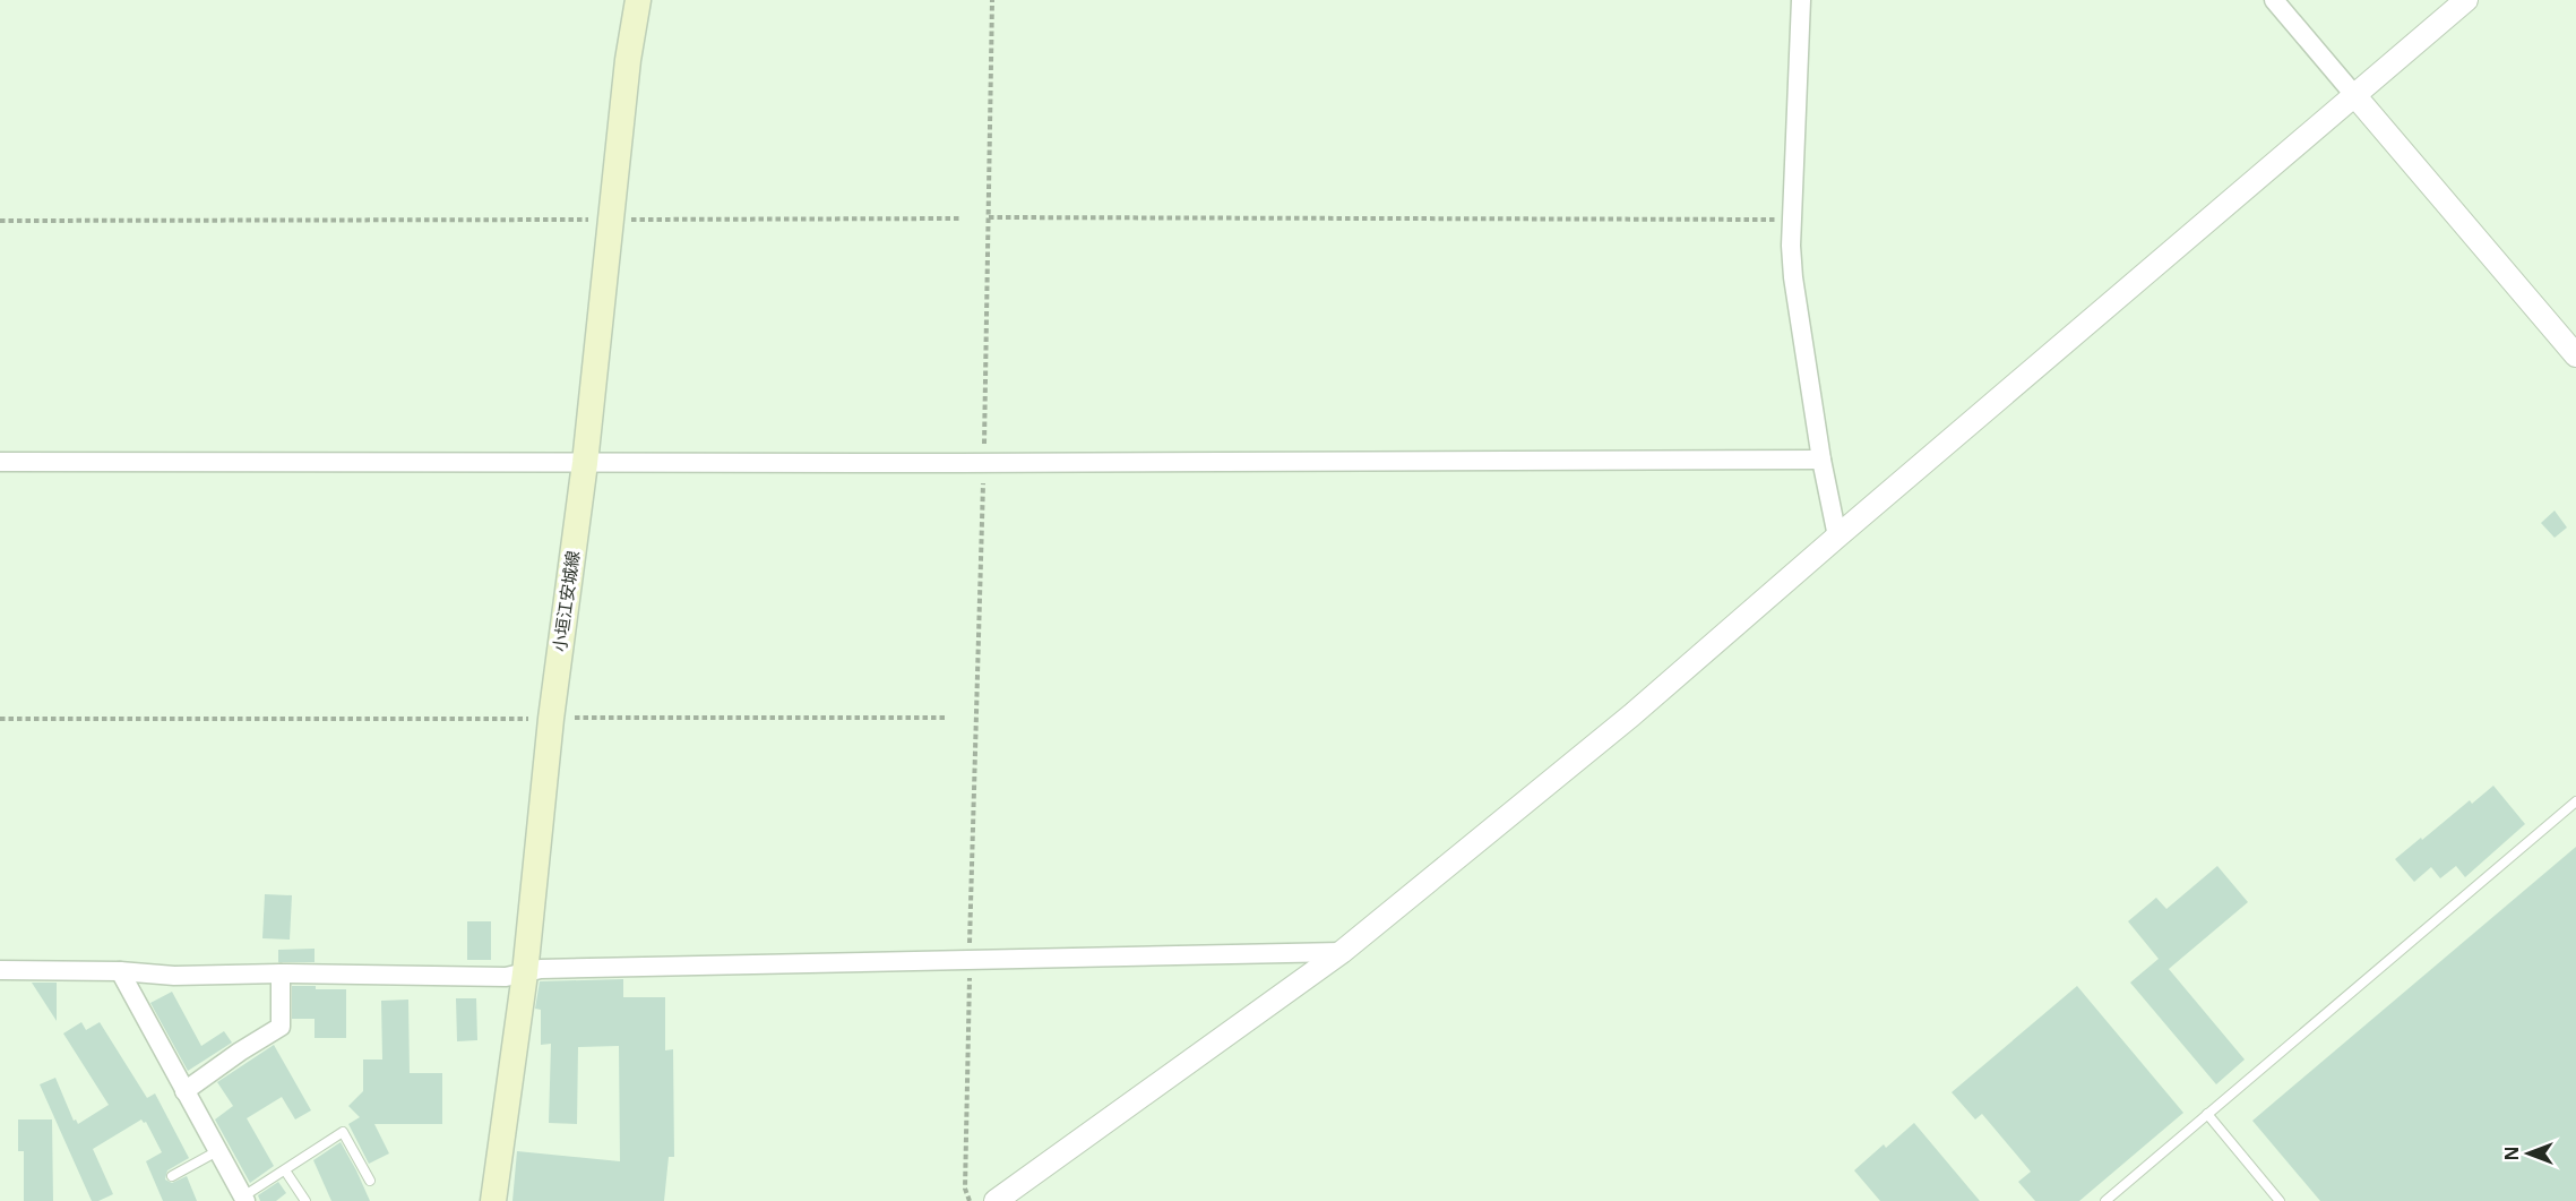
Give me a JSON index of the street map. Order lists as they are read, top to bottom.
{
  "streets": {
    "main road": ["小垣江安城線"]
  },
  "north": "left"
}
